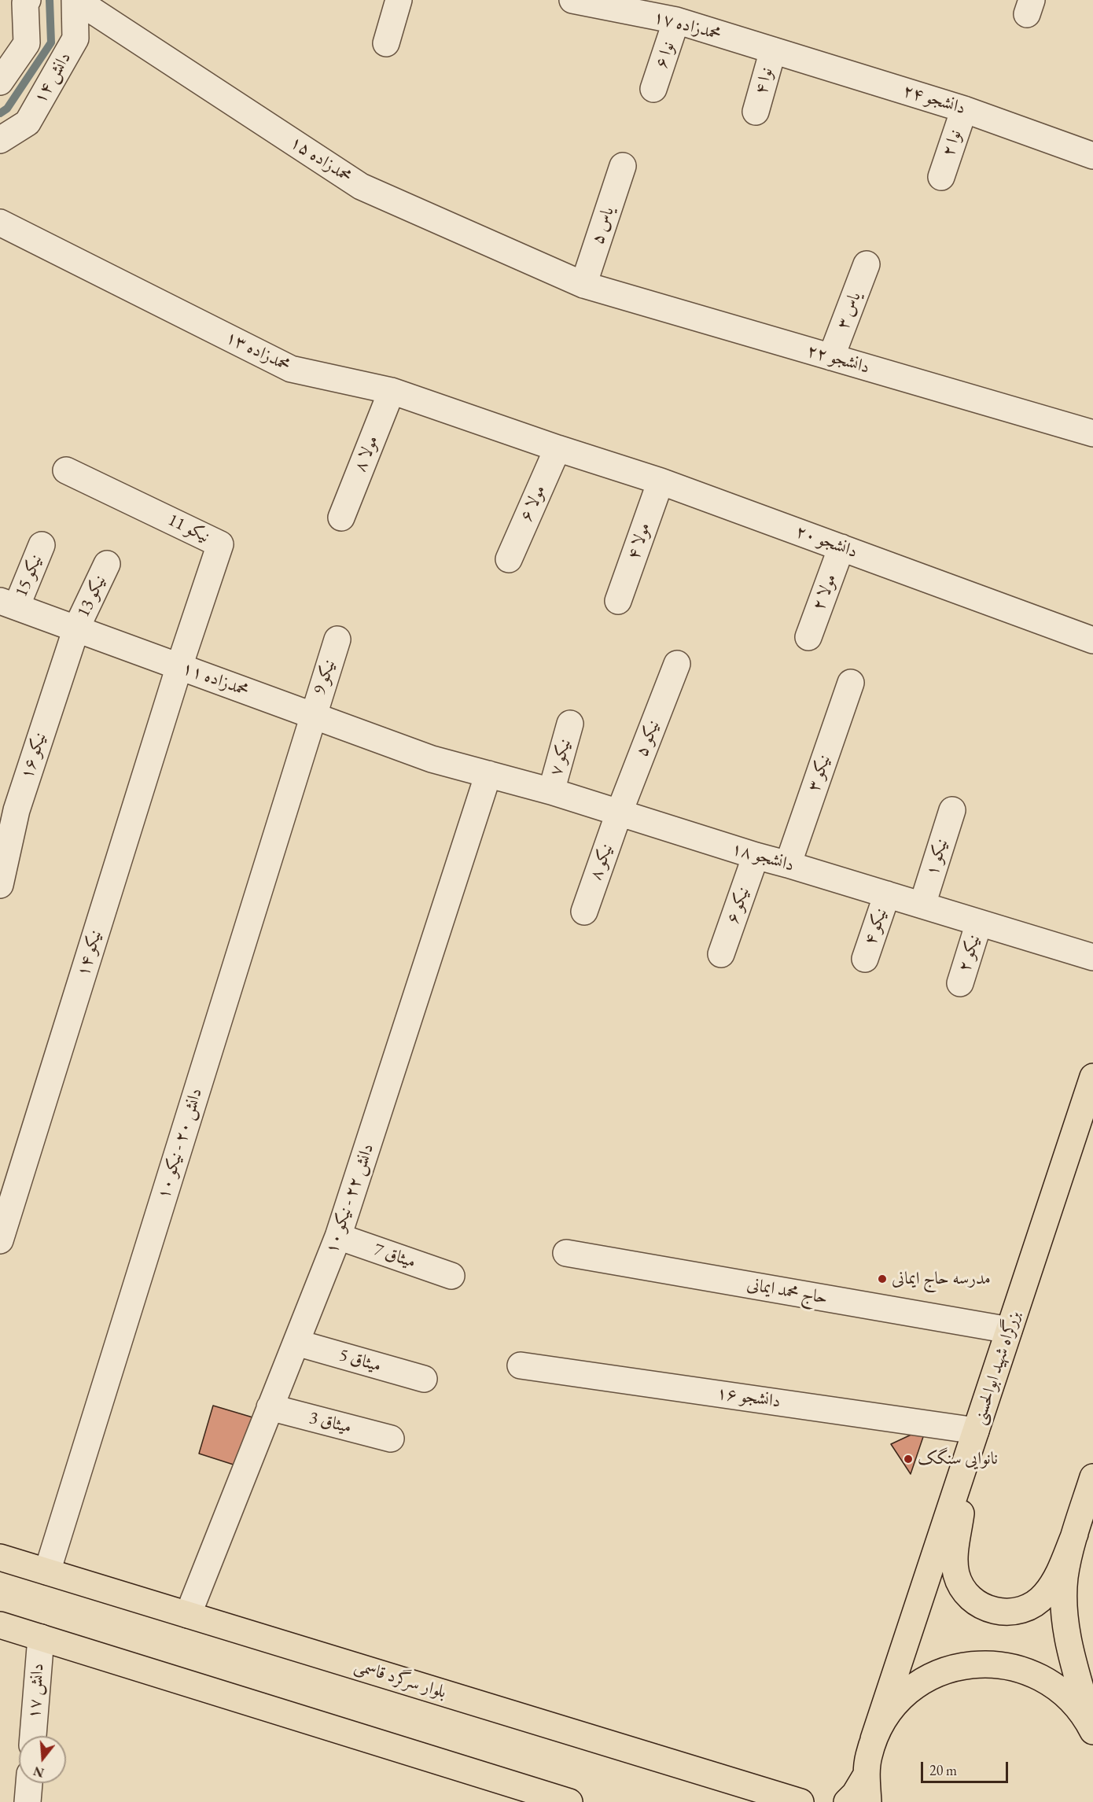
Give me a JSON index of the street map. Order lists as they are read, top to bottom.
{
  "streets": {
    "main road": ["بزرگراه شهید ابوالحسنی", "بلوار سرگرد قاسمی"],
    "street": [
      "محمدزاده ۱۷",
      "نوا ۶",
      "دانش ۱۴",
      "نوا ۴",
      "دانشجو ۲۴",
      "نوا ۲",
      "محمدزاده ۱۵",
      "یاس ۵",
      "یاس ۳",
      "محمدزاده ۱۳",
      "دانشجو ۲۲",
      "مولا ۸",
      "مولا ۶",
      "نیکو 11",
      "مولا ۴",
      "دانشجو ۲۰",
      "نیکو 15",
      "مولا ۲",
      "نیکو 13",
      "نیکو 9",
      "محمدزاده ۱۱",
      "نیکو ۵",
      "نیکو ۱۶",
      "نیکو ۷",
      "نیکو ۳",
      "دانشجو ۱۸",
      "نیکو ۱",
      "نیکو ۸",
      "نیکو ۶",
      "نیکو ۴",
      "نیکو ۱۴",
      "نیکو ۲",
      "دانش ۲۰ - نیکو ۱۰",
      "دانش ۲۲ - نیکو ۱۰",
      "میثاق 7",
      "حاج محمد ایمانی",
      "میثاق 5",
      "دانشجو ۱۶",
      "میثاق 3",
      "دانش ۱۷"
    ]
  },
  "crossings": [
    ["محمدزاده ۱۷", "نوا ۶"],
    ["محمدزاده ۱۷", "نوا ۴"],
    ["محمدزاده ۱۷", "دانشجو ۲۴"],
    ["دانش ۱۴", "محمدزاده ۱۵"],
    ["نوا ۴", "دانشجو ۲۴"],
    ["دانشجو ۲۴", "نوا ۲"],
    ["محمدزاده ۱۵", "یاس ۵"],
    ["محمدزاده ۱۵", "دانشجو ۲۲"],
    ["یاس ۵", "دانشجو ۲۲"],
    ["یاس ۳", "دانشجو ۲۲"],
    ["محمدزاده ۱۳", "مولا ۸"],
    ["محمدزاده ۱۳", "مولا ۶"],
    ["محمدزاده ۱۳", "دانشجو ۲۰"],
    ["مولا ۶", "دانشجو ۲۰"],
    ["نیکو 11", "محمدزاده ۱۱"],
    ["نیکو 11", "نیکو ۱۴"],
    ["مولا ۴", "دانشجو ۲۰"],
    ["دانشجو ۲۰", "مولا ۲"],
    ["نیکو 15", "محمدزاده ۱۱"],
    ["نیکو 13", "محمدزاده ۱۱"],
    ["نیکو 13", "نیکو ۱۶"],
    ["نیکو 9", "محمدزاده ۱۱"],
    ["نیکو 9", "دانش ۲۰ - نیکو ۱۰"],
    ["محمدزاده ۱۱", "نیکو ۱۶"],
    ["محمدزاده ۱۱", "دانشجو ۱۸"],
    ["محمدزاده ۱۱", "نیکو ۱۴"],
    ["محمدزاده ۱۱", "دانش ۲۰ - نیکو ۱۰"],
    ["نیکو ۵", "دانشجو ۱۸"],
    ["نیکو ۵", "نیکو ۸"],
    ["نیکو ۷", "دانشجو ۱۸"],
    ["نیکو ۳", "دانشجو ۱۸"],
    ["دانشجو ۱۸", "نیکو ۱"],
    ["دانشجو ۱۸", "نیکو ۸"],
    ["دانشجو ۱۸", "نیکو ۶"],
    ["دانشجو ۱۸", "نیکو ۴"],
    ["دانشجو ۱۸", "نیکو ۲"],
    ["دانشجو ۱۸", "دانش ۲۲ - نیکو ۱۰"],
    ["دانش ۲۰ - نیکو ۱۰", "بلوار سرگرد قاسمی"],
    ["دانش ۲۲ - نیکو ۱۰", "میثاق 7"],
    ["دانش ۲۲ - نیکو ۱۰", "میثاق 5"],
    ["دانش ۲۲ - نیکو ۱۰", "میثاق 3"],
    ["دانش ۲۲ - نیکو ۱۰", "بلوار سرگرد قاسمی"],
    ["حاج محمد ایمانی", "بزرگراه شهید ابوالحسنی"],
    ["بزرگراه شهید ابوالحسنی", "دانشجو ۱۶"]
  ],
  "places": ["مدرسه حاج ایمانی", "نانوایی سنگک"],
  "scale_bar": "20 m",
  "north": "bottom"
}
